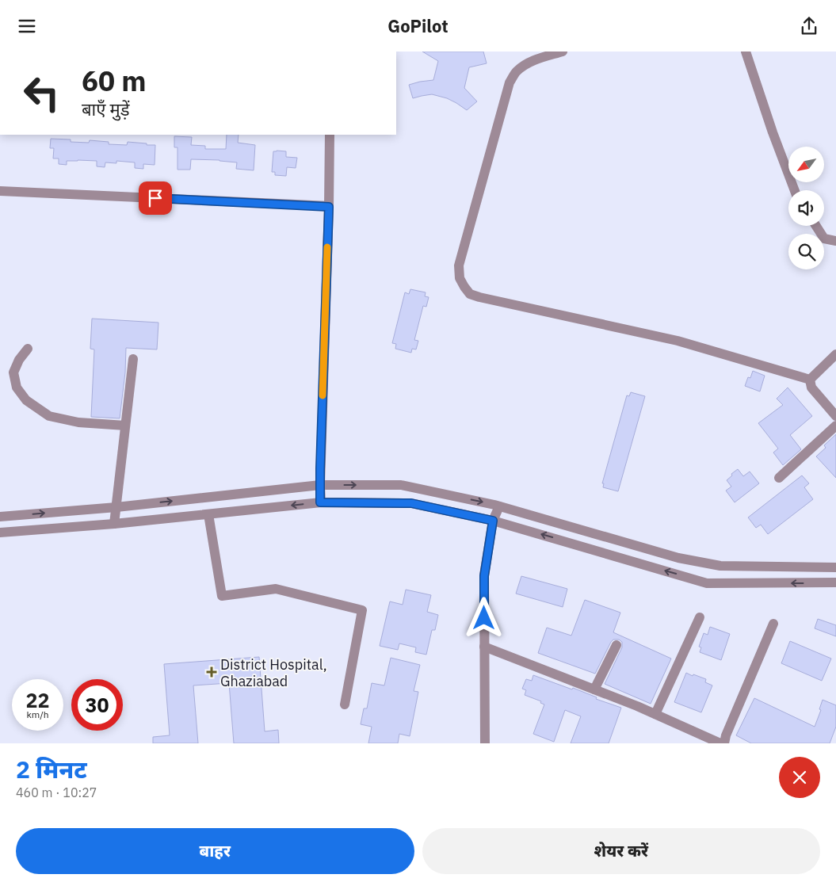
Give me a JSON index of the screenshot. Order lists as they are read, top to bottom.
{
  "places": {
    "health": ["District Hospital, Ghaziabad"]
  },
  "north": "bottom left",
  "page": {
    "header": "GoPilot",
    "turn": ["60 m", "बाएँ मुड़ें"],
    "speed": "22 km/h",
    "limit": "30",
    "heading": ["2 मिनट", "460 m · 10:27"],
    "buttons": ["बाहर", "शेयर करें"]
  }
}
